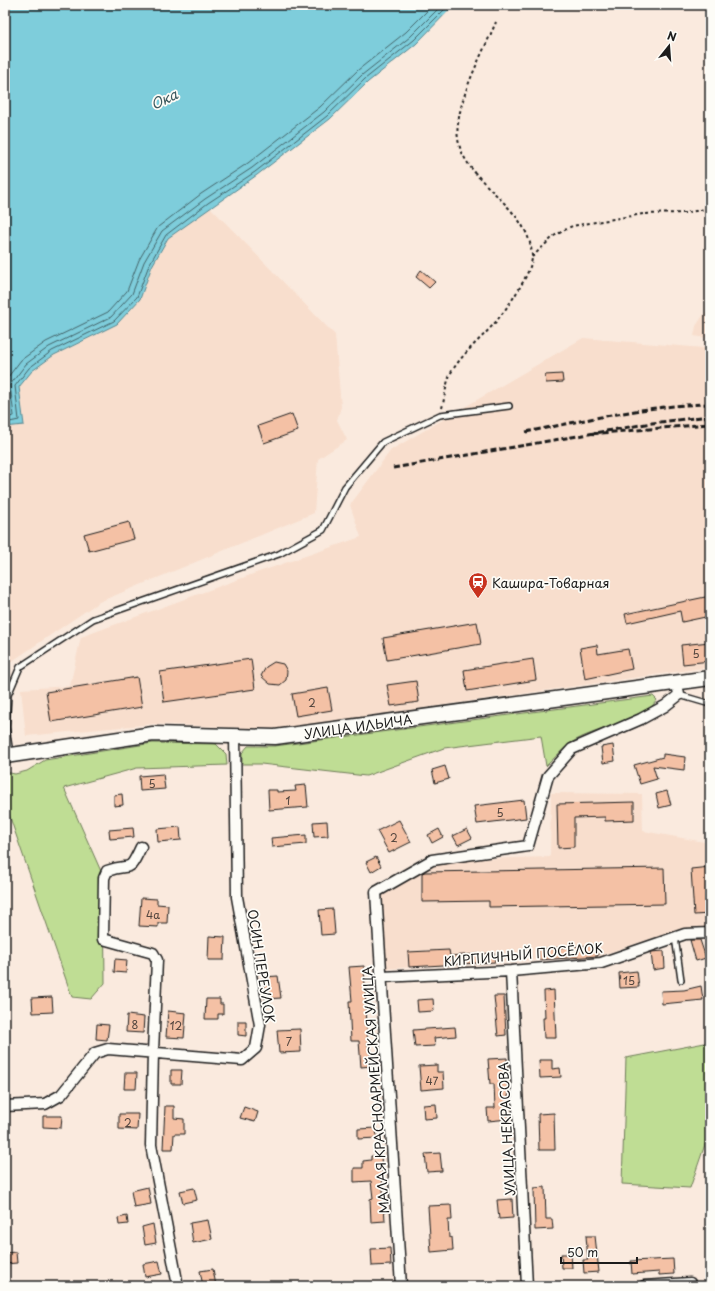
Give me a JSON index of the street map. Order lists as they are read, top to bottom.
{
  "streets": {
    "street": [
      "УЛИЦА ИЛЬИЧА",
      "КИРПИЧНЫЙ ПОСЁЛОК",
      "ОСИН ПЕРЕУЛОК",
      "МАЛАЯ КРАСНОАРМЕЙСКАЯ УЛИЦА",
      "УЛИЦА НЕКРАСОВА"
    ]
  },
  "crossings": [
    ["УЛИЦА ИЛЬИЧА", "ОСИН ПЕРЕУЛОК"],
    ["УЛИЦА ИЛЬИЧА", "МАЛАЯ КРАСНОАРМЕЙСКАЯ УЛИЦА"],
    ["КИРПИЧНЫЙ ПОСЁЛОК", "МАЛАЯ КРАСНОАРМЕЙСКАЯ УЛИЦА"],
    ["КИРПИЧНЫЙ ПОСЁЛОК", "УЛИЦА НЕКРАСОВА"]
  ],
  "water": ["Ока"],
  "places": {
    "station": ["Кашира-Товарная"]
  },
  "house_numbers": [
    "5",
    "2",
    "5",
    "1",
    "5",
    "2",
    "4а",
    "15",
    "8",
    "12",
    "7",
    "47",
    "2"
  ],
  "scale_bar": "50 m",
  "north": "top"
}
